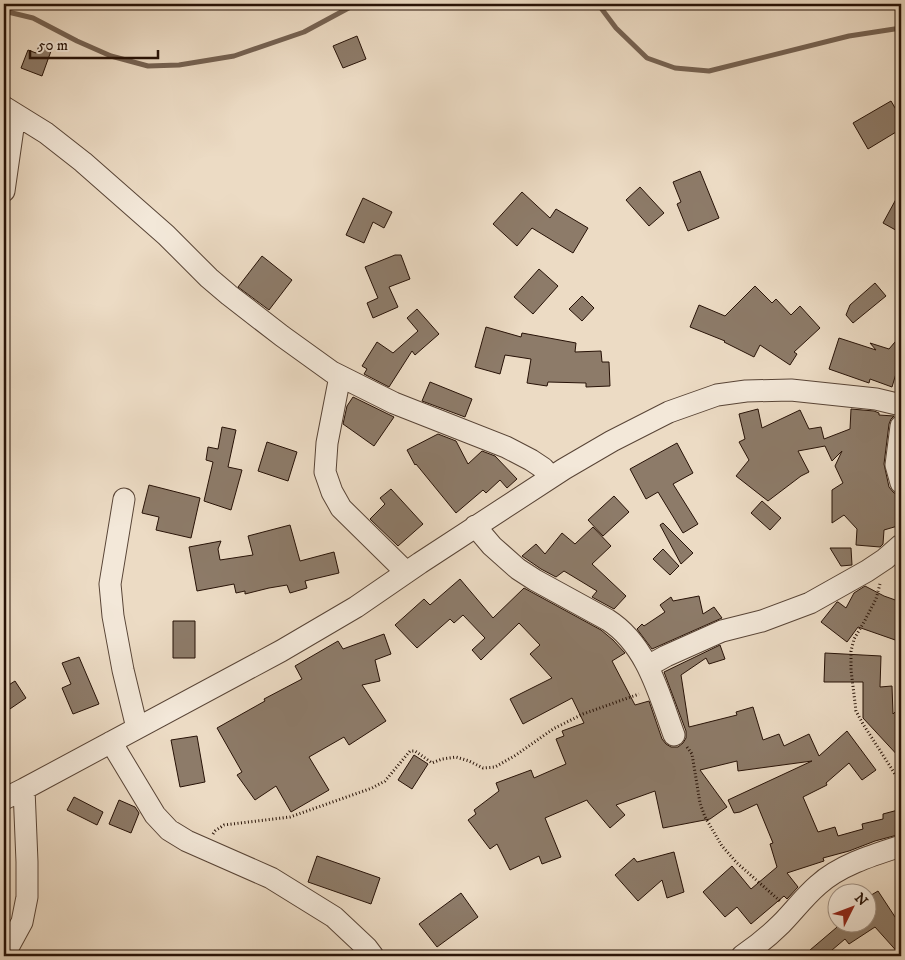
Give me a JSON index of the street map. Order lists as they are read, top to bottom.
{
  "scale_bar": "50 m",
  "north": "top right"
}
